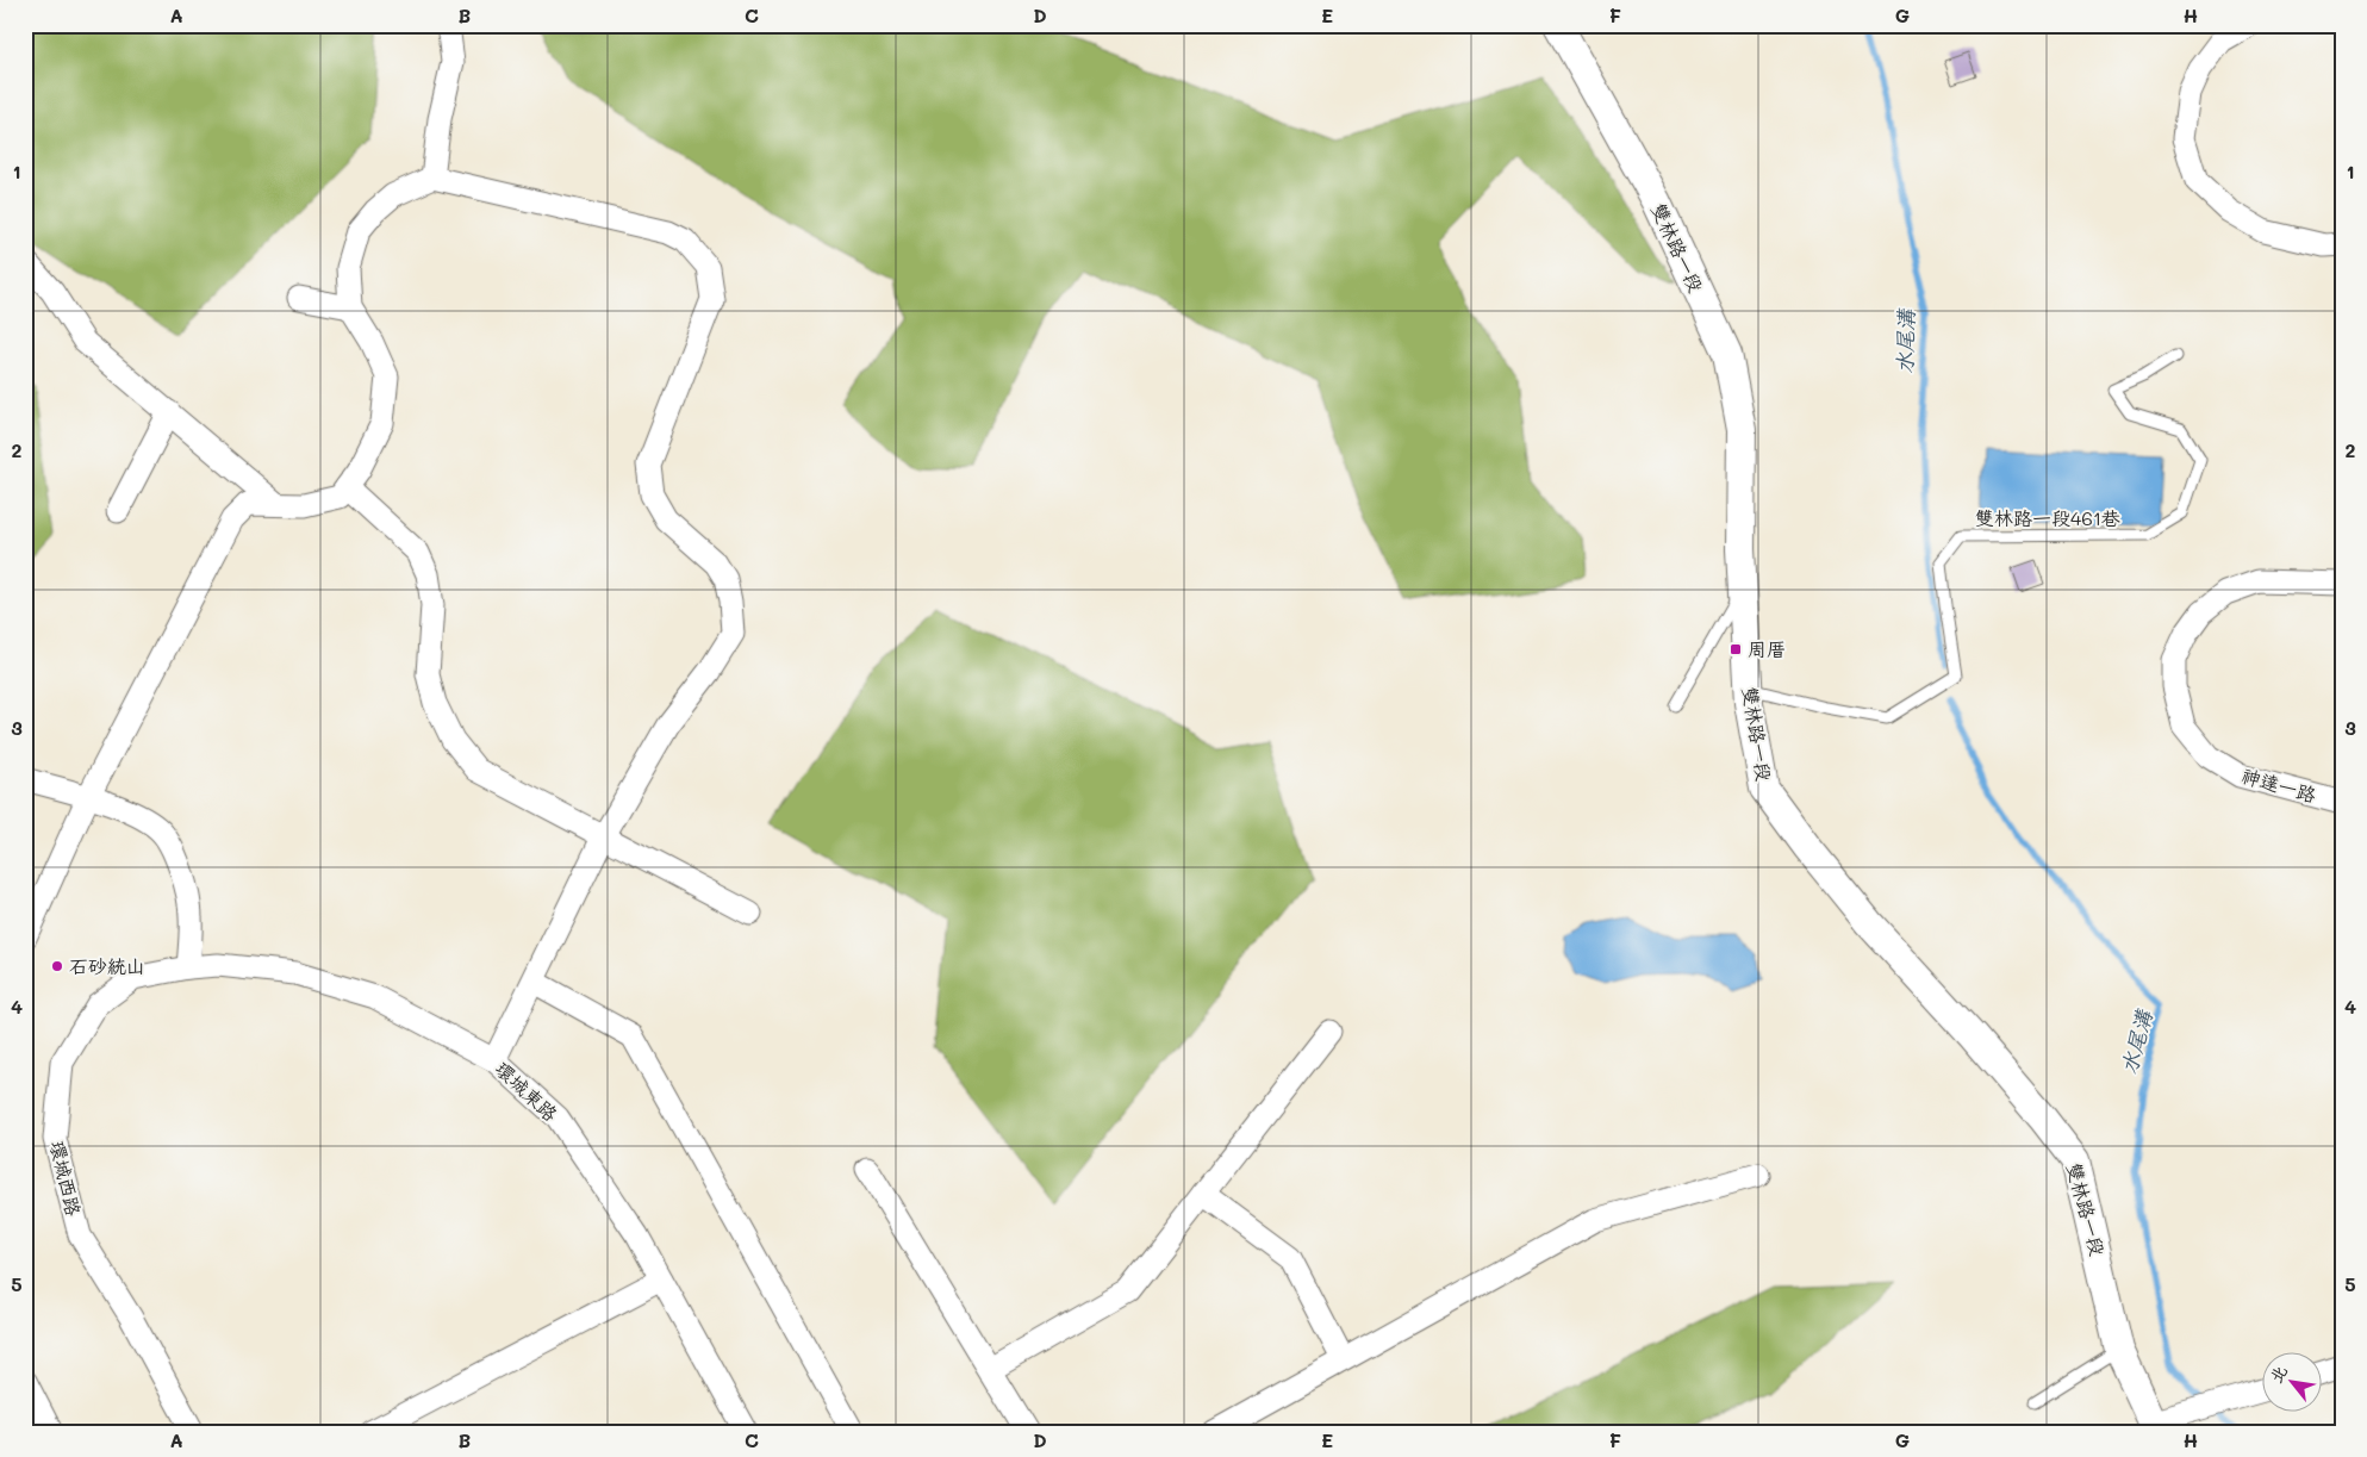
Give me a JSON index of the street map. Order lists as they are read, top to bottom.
{
  "streets": {
    "street": [
      "雙林路一段",
      "神達一路",
      "環城東路",
      "環城西路"
    ],
    "lane": ["雙林路一段461巷"]
  },
  "crossings": [
    ["雙林路一段", "雙林路一段461巷"],
    ["環城東路", "環城西路"]
  ],
  "water": ["水尾溝"],
  "places": {
    "transit": ["周厝"],
    "other": ["石砂統山"]
  },
  "north": "top left",
  "grid": {
    "columns": [
      "A",
      "B",
      "C",
      "D",
      "E",
      "F",
      "G",
      "H"
    ],
    "rows": [
      "1",
      "2",
      "3",
      "4",
      "5"
    ]
  }
}
